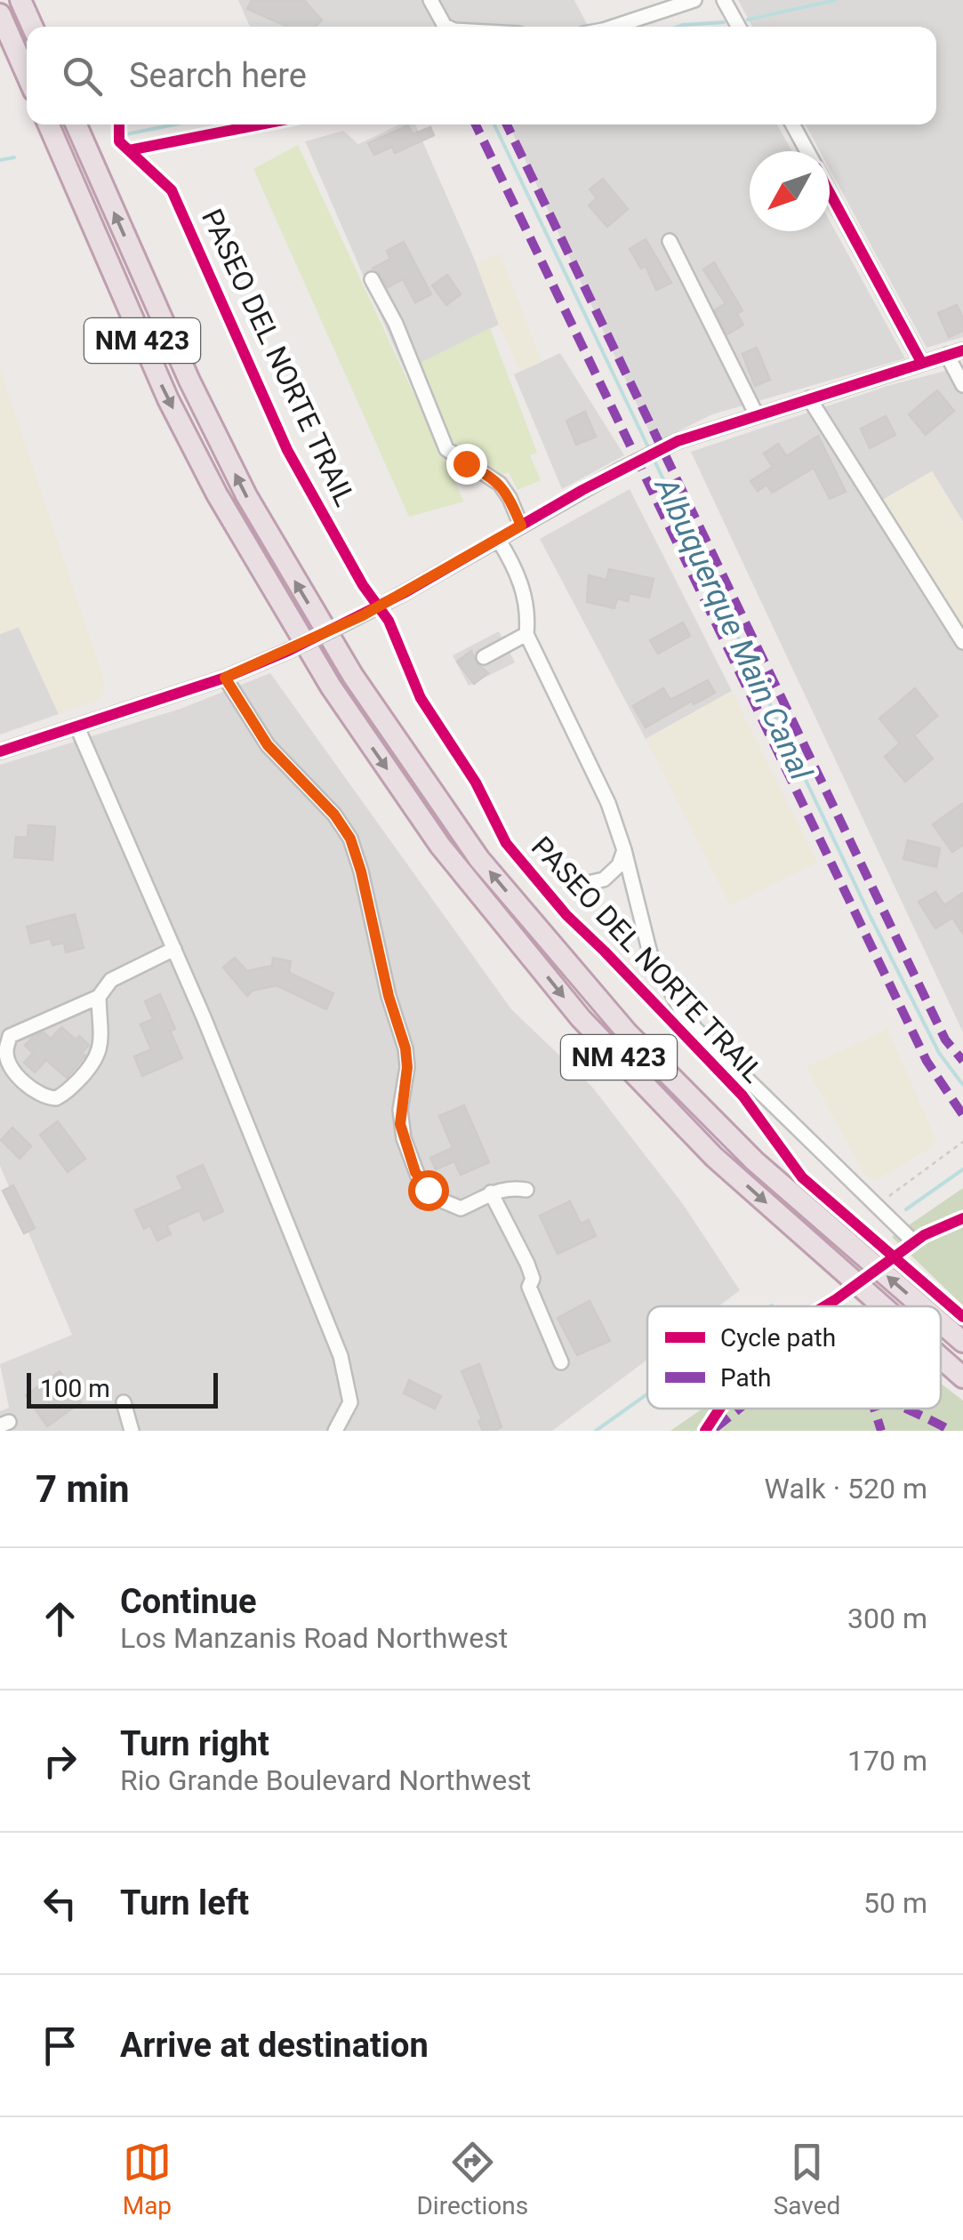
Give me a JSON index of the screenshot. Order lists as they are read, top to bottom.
{
  "streets": {
    "highway": ["NM 423"],
    "cycle path": ["PASEO DEL NORTE TRAIL"]
  },
  "water": ["Albuquerque Main Canal"],
  "legend": ["Cycle path", "Path"],
  "scale_bar": "100 m",
  "north": "bottom left",
  "page": {
    "search": "Search here",
    "scale": "100 m",
    "heading": ["7 min", "Walk · 520 m"],
    "list": [
      ["Continue", "Los Manzanis Road Northwest", "300 m"],
      ["Turn right", "Rio Grande Boulevard Northwest", "170 m"],
      ["Turn left", "50 m"],
      "Arrive at destination"
    ],
    "nav": ["Map", "Directions", "Saved"]
  }
}
